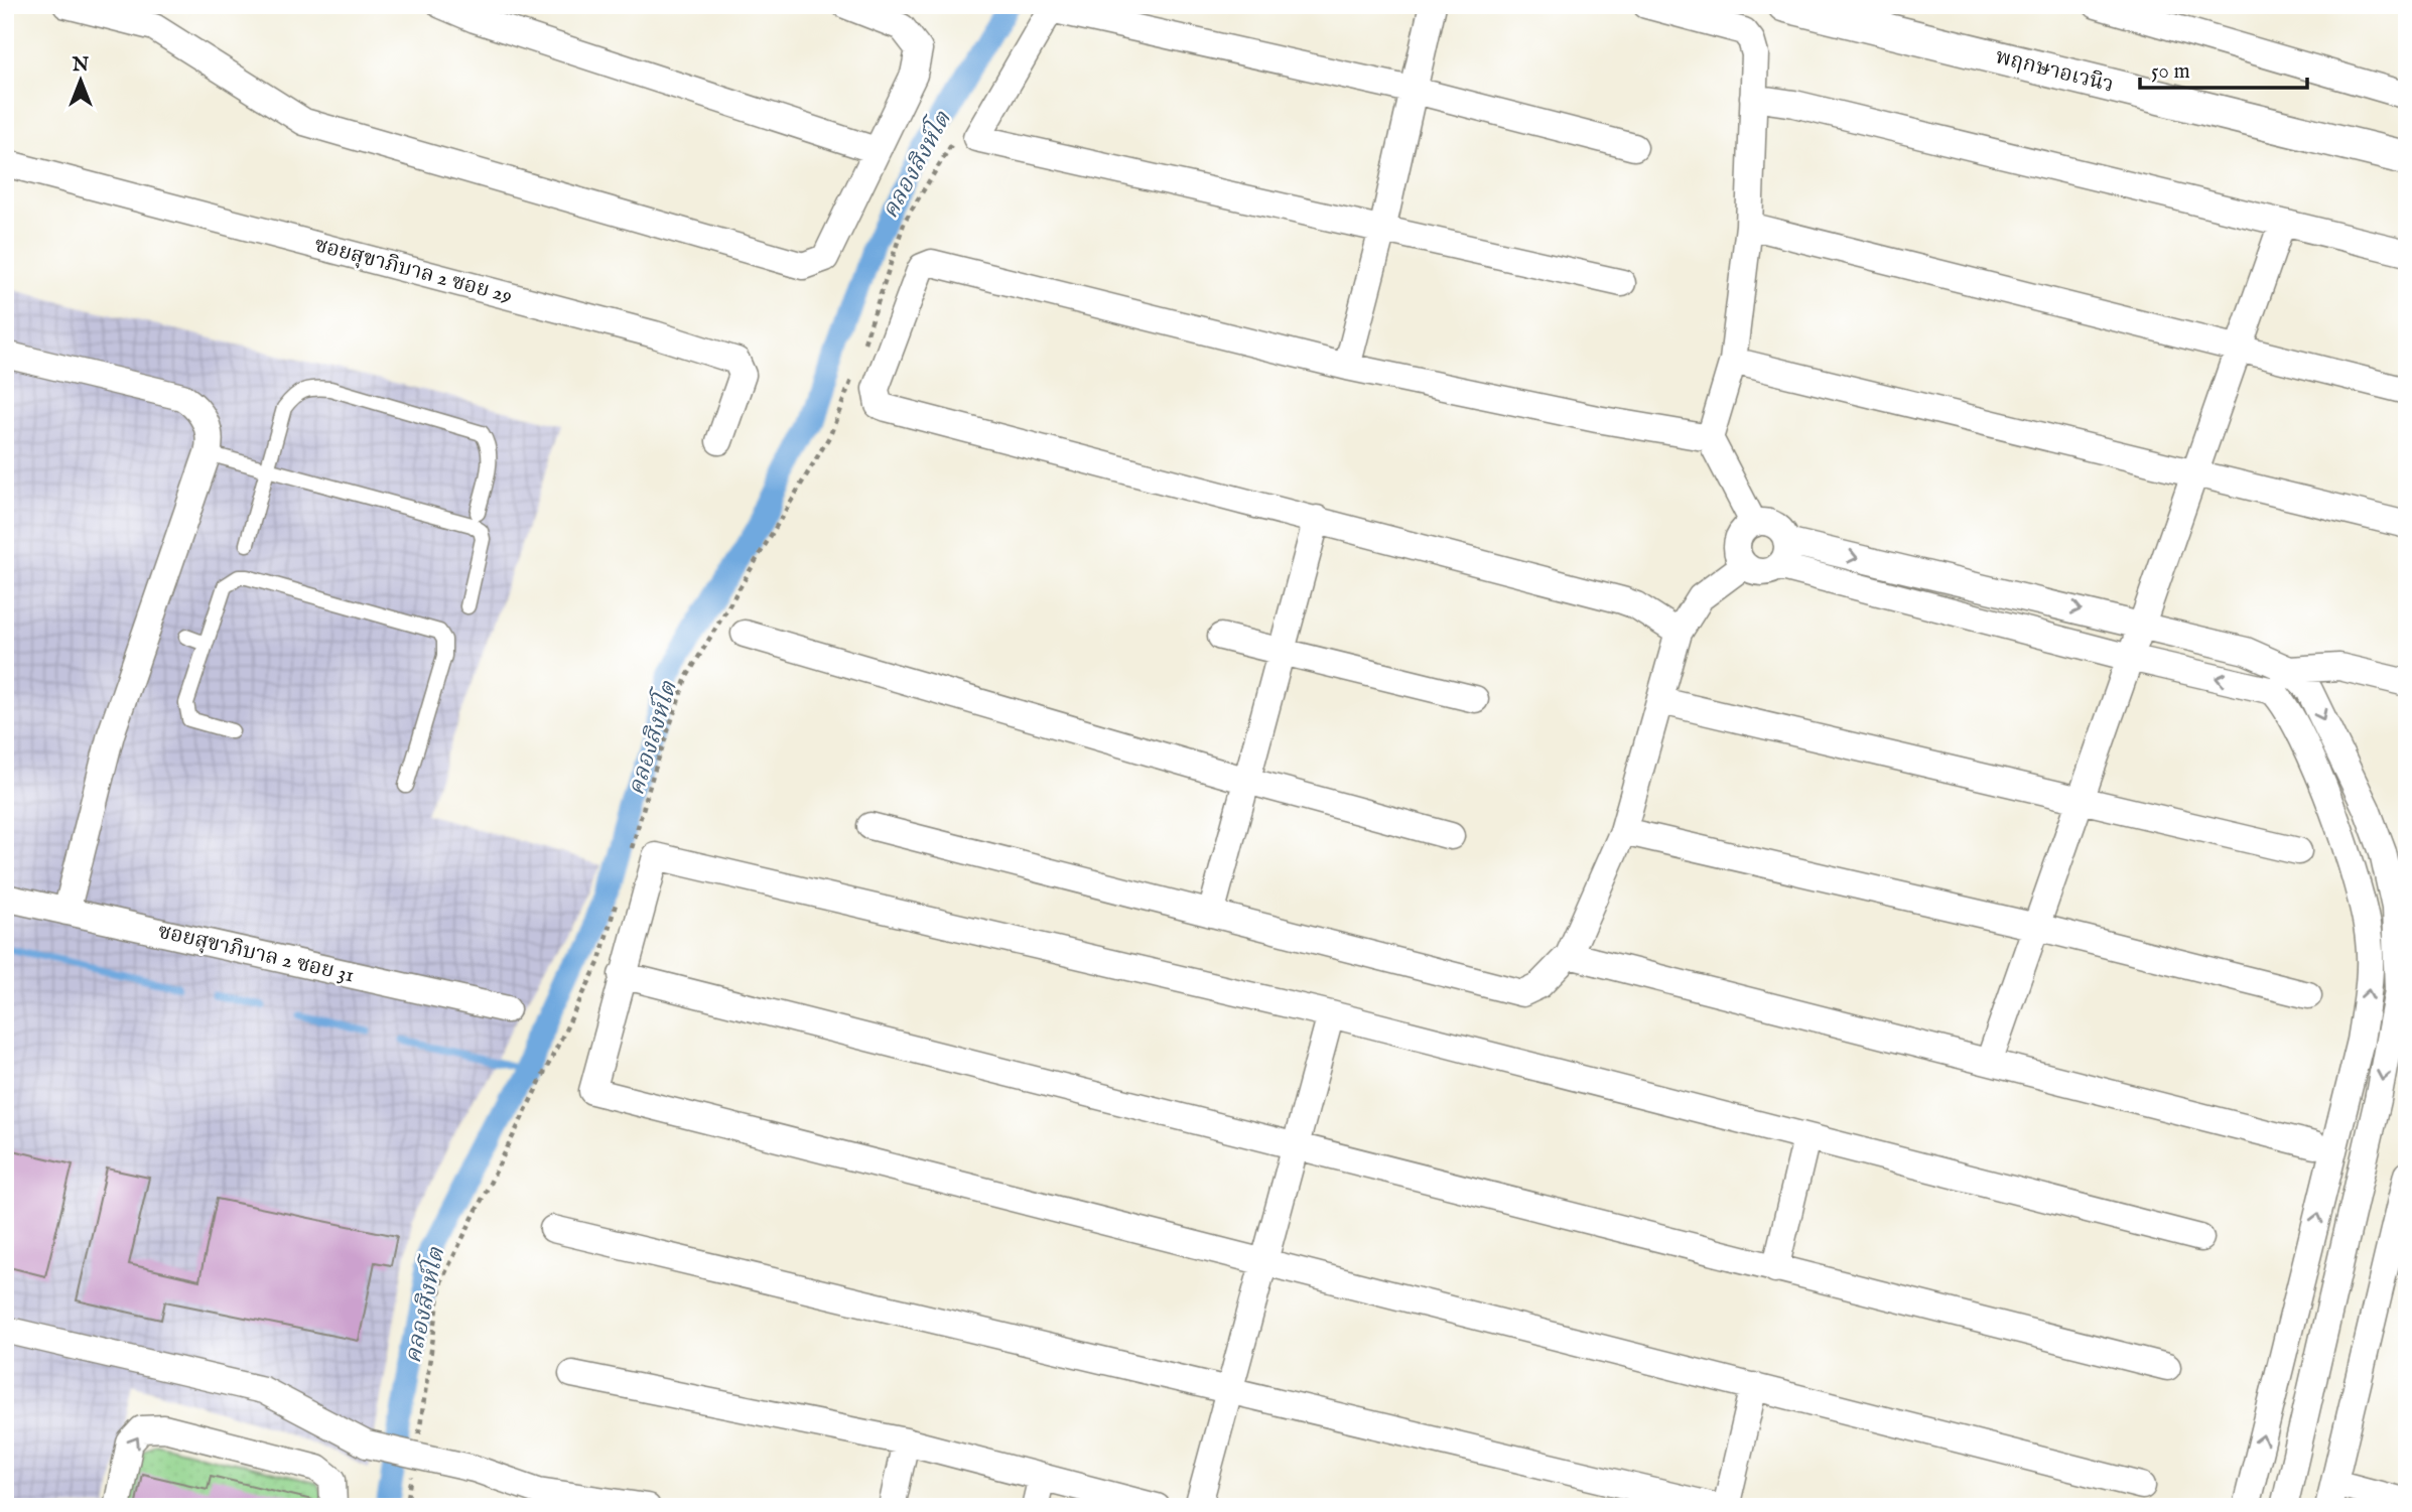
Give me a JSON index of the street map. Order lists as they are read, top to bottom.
{
  "streets": {
    "street": ["พฤกษาอเวนิว", "ซอยสุขาภิบาล 2 ซอย 29", "ซอยสุขาภิบาล 2 ซอย 31"]
  },
  "water": ["คลองสิงห์โต"],
  "scale_bar": "50 m",
  "north": "top"
}
